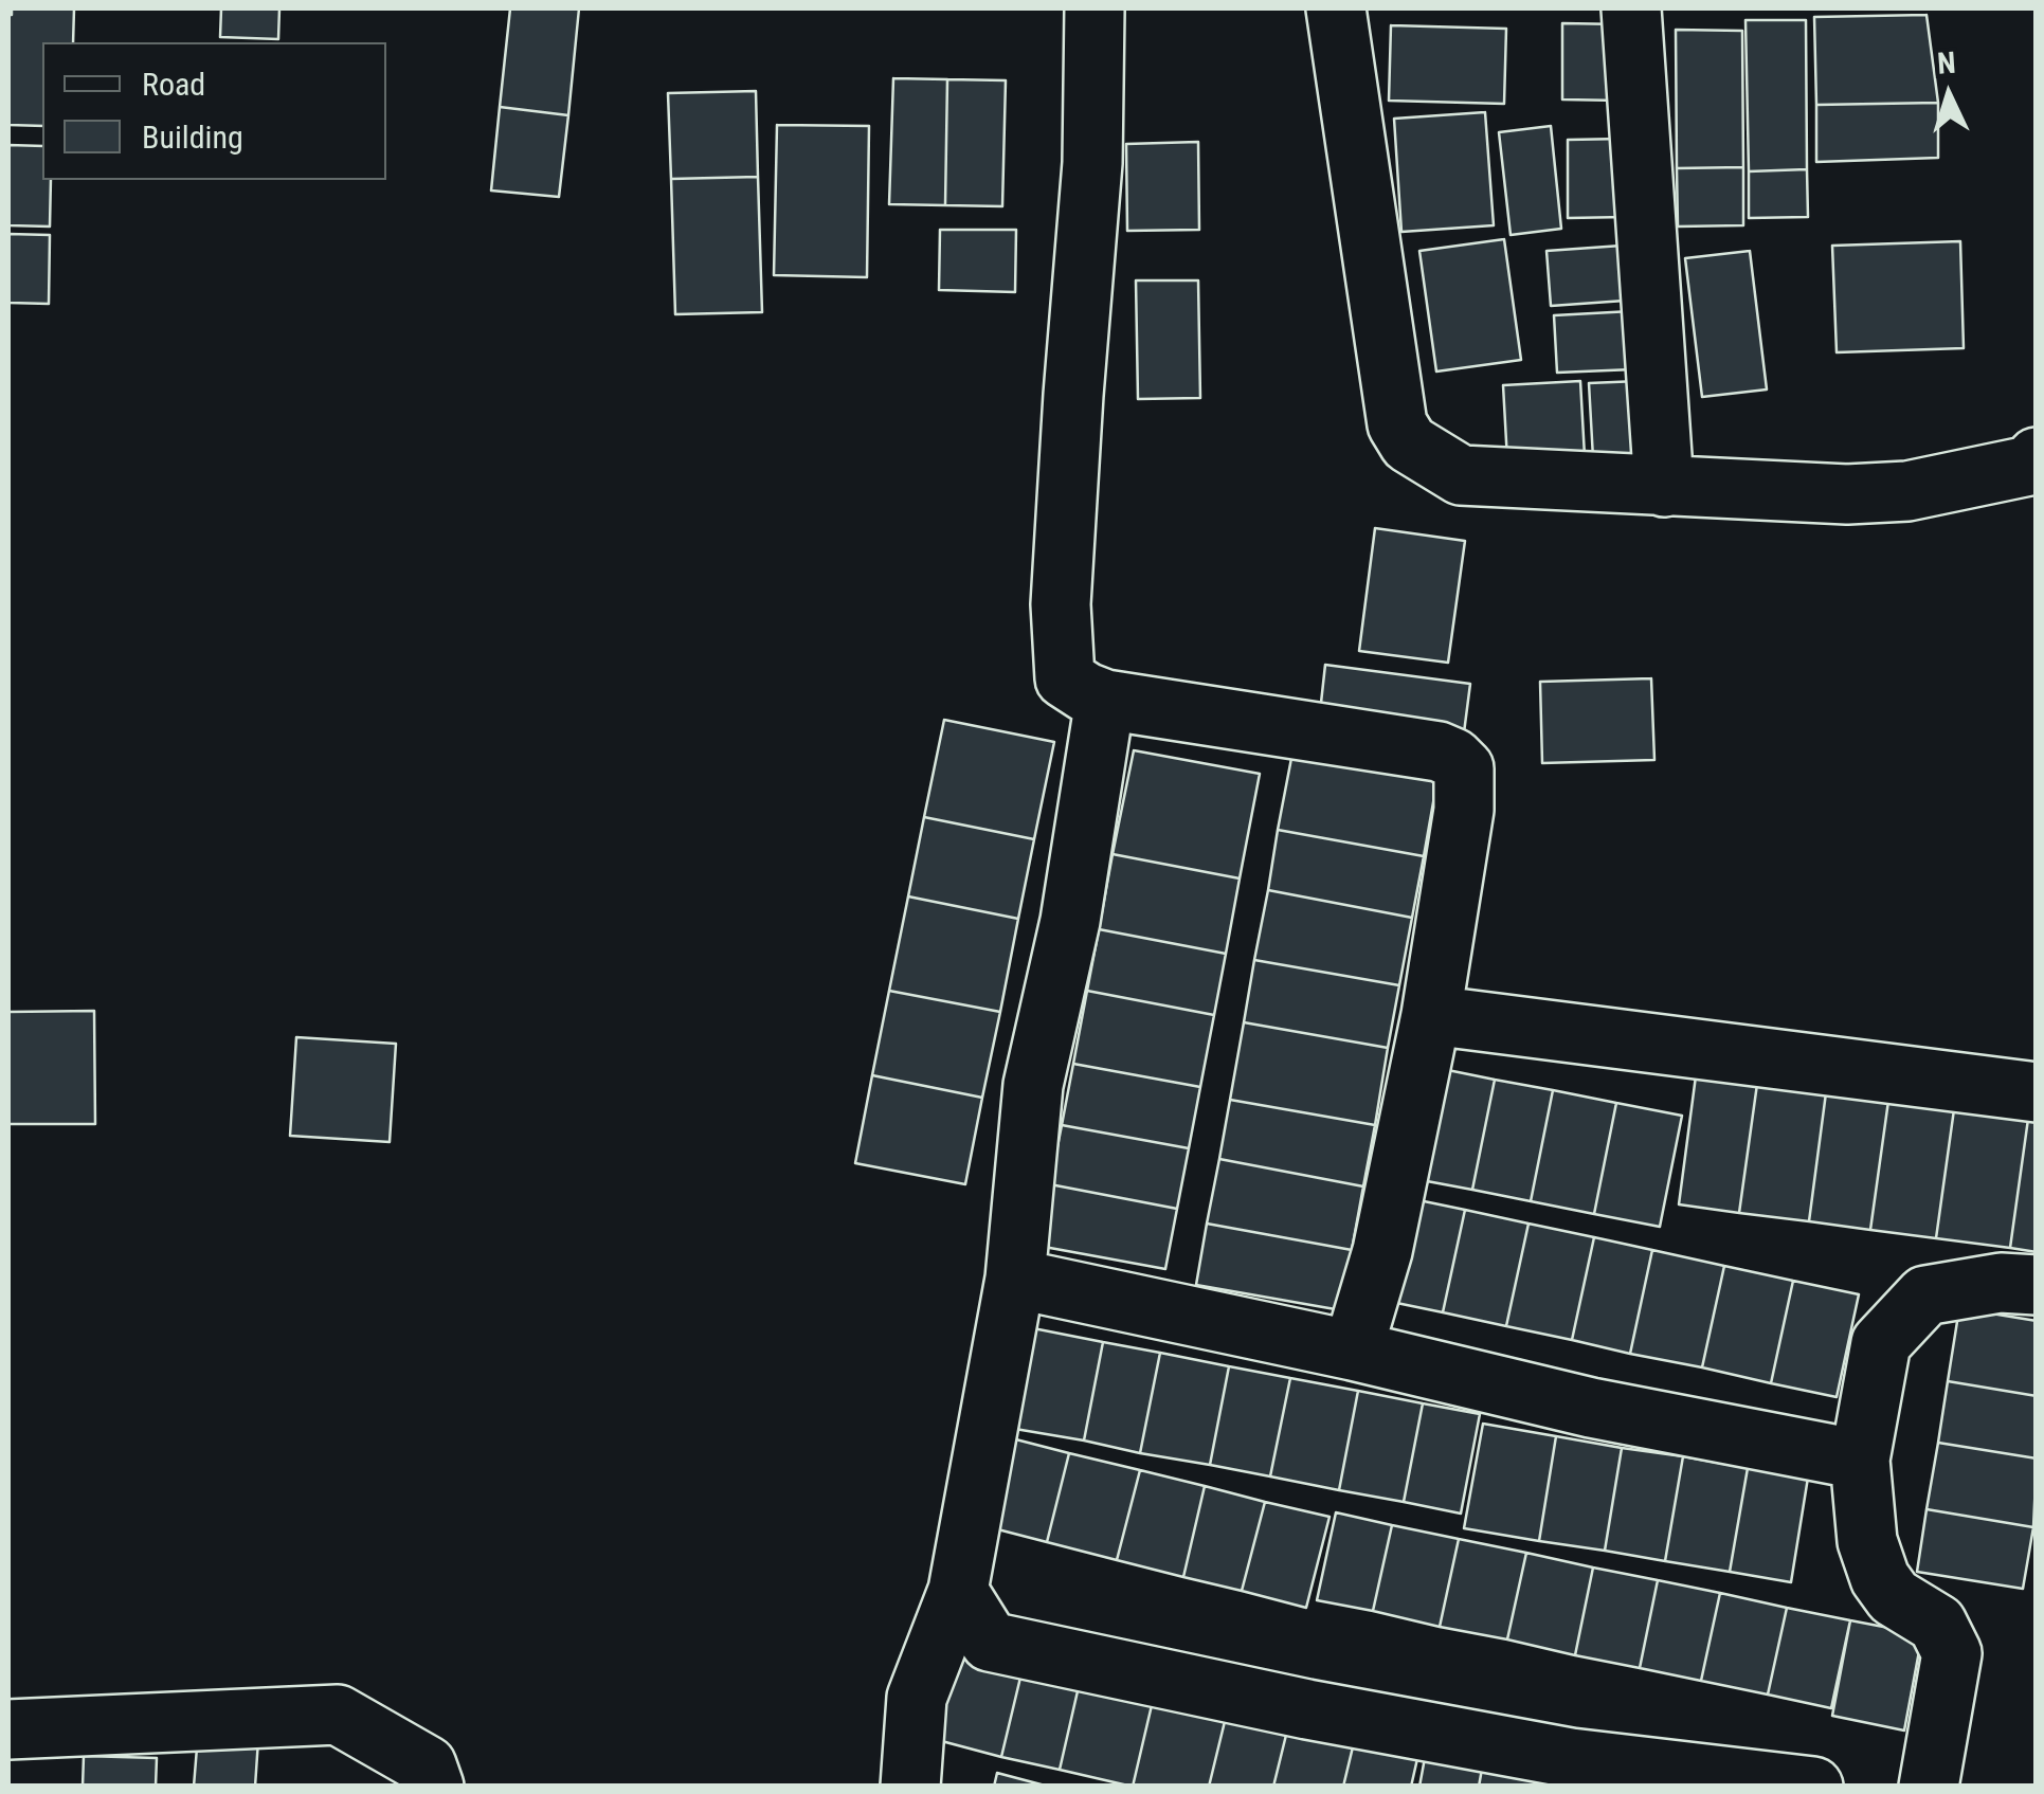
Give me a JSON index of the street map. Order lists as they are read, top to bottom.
{
  "legend": ["Road", "Building"],
  "north": "top"
}
